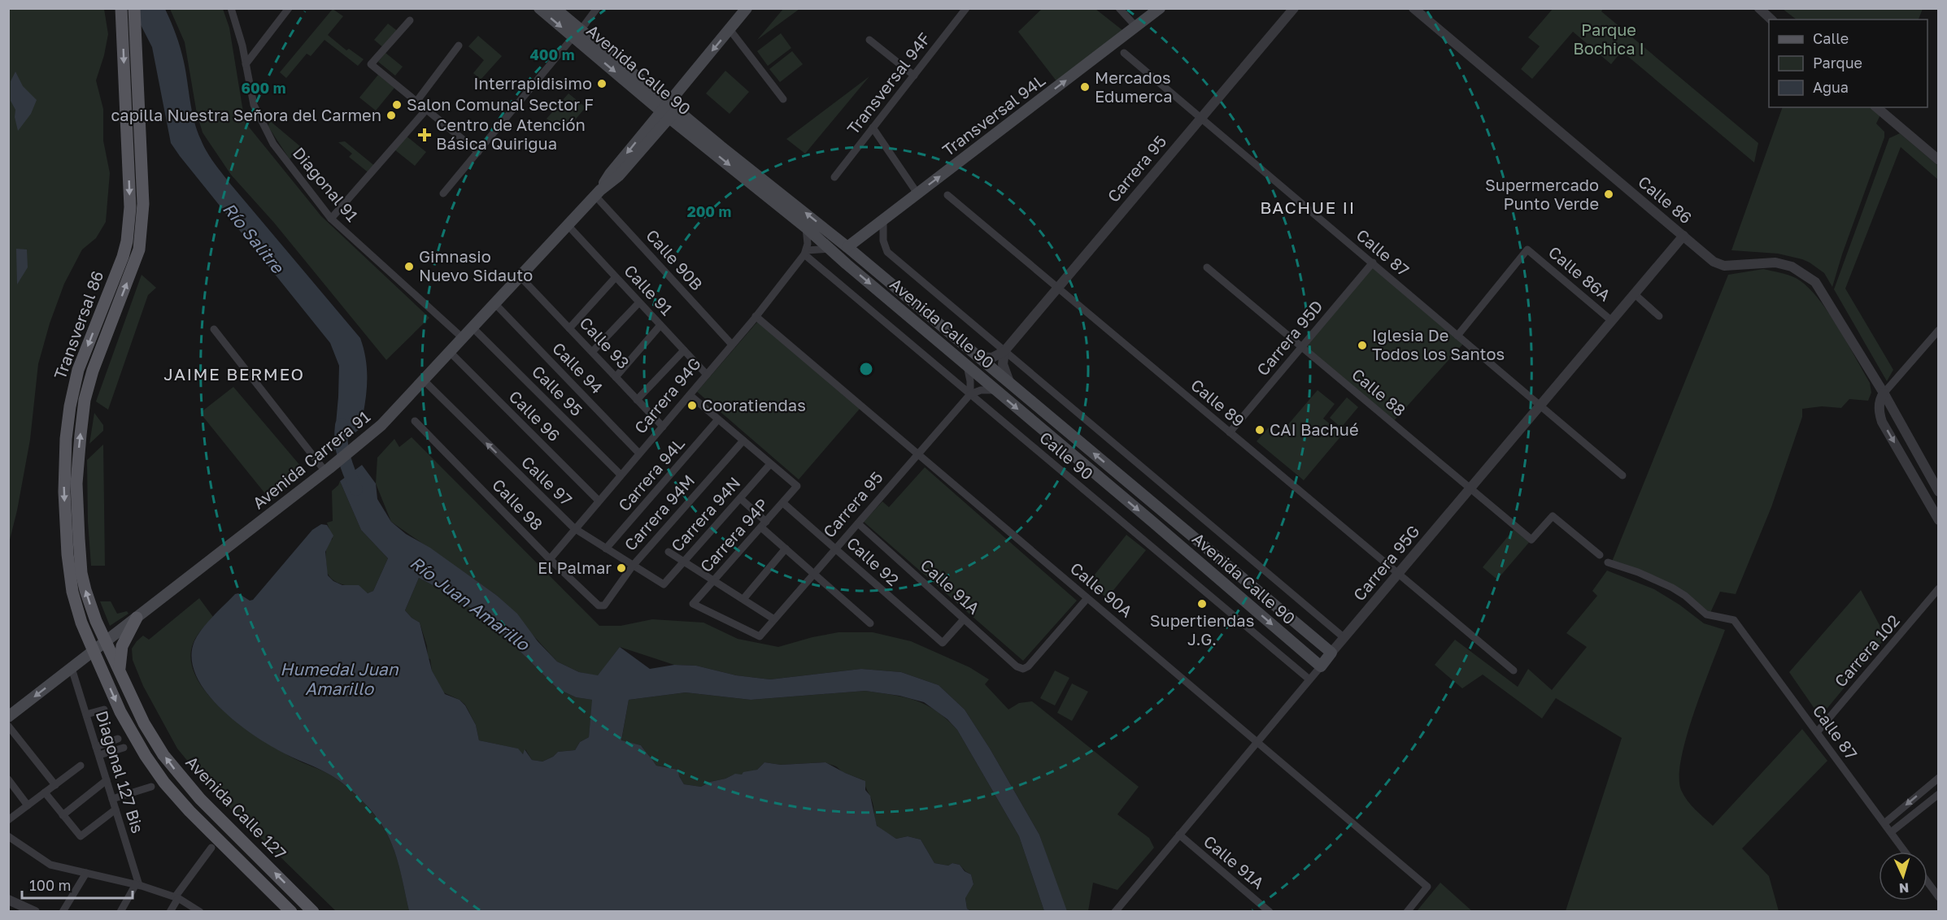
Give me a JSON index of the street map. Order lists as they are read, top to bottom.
{
  "streets": {
    "main road": [
      "Avenida Calle 90",
      "Transversal 94L",
      "Transversal 86",
      "Avenida Carrera 91",
      "Carrera 95G",
      "Avenida Calle 127"
    ],
    "street": [
      "Transversal 94F",
      "Carrera 95",
      "Diagonal 91",
      "Calle 86",
      "Calle 87",
      "Calle 90B",
      "Calle 86A",
      "Calle 91",
      "Carrera 95D",
      "Calle 93",
      "Calle 94",
      "Calle 95",
      "Calle 88",
      "Carrera 94G",
      "Calle 89",
      "Calle 96",
      "Calle 90",
      "Carrera 94L",
      "Calle 97",
      "Calle 98",
      "Carrera 94M",
      "Carrera 94N",
      "Carrera 94P",
      "Calle 92",
      "Calle 91A",
      "Calle 90A",
      "Carrera 102",
      "Diagonal 127 Bis"
    ]
  },
  "crossings": [
    ["Avenida Calle 90", "Transversal 94L"],
    ["Avenida Calle 90", "Avenida Carrera 91"],
    ["Avenida Calle 90", "Carrera 95G"],
    ["Carrera 95", "Calle 87"],
    ["Carrera 95", "Calle 89"],
    ["Carrera 95", "Calle 90"],
    ["Carrera 95", "Carrera 94P"],
    ["Carrera 95", "Calle 92"],
    ["Carrera 95", "Calle 91A"],
    ["Carrera 95", "Calle 90A"],
    ["Diagonal 91", "Avenida Carrera 91"],
    ["Calle 86", "Carrera 95G"],
    ["Calle 87", "Calle 86A"],
    ["Calle 87", "Carrera 95D"],
    ["Calle 87", "Carrera 95G"],
    ["Calle 87", "Carrera 102"],
    ["Calle 90B", "Carrera 94G"],
    ["Calle 90B", "Avenida Carrera 91"],
    ["Calle 86A", "Carrera 95G"],
    ["Calle 91", "Carrera 94G"],
    ["Calle 91", "Avenida Carrera 91"],
    ["Transversal 86", "Avenida Carrera 91"],
    ["Transversal 86", "Avenida Calle 127"],
    ["Carrera 95D", "Calle 88"],
    ["Carrera 95D", "Calle 89"],
    ["Calle 93", "Carrera 94G"],
    ["Calle 94", "Carrera 94G"],
    ["Calle 94", "Avenida Carrera 91"],
    ["Calle 95", "Carrera 94G"],
    ["Calle 95", "Avenida Carrera 91"],
    ["Calle 88", "Carrera 95G"],
    ["Carrera 94G", "Calle 96"],
    ["Carrera 94G", "Calle 90"],
    ["Carrera 94G", "Calle 97"],
    ["Carrera 94G", "Calle 98"],
    ["Carrera 94G", "Calle 90A"],
    ["Calle 89", "Carrera 95G"],
    ["Calle 96", "Avenida Carrera 91"],
    ["Calle 90", "Carrera 95G"],
    ["Avenida Carrera 91", "Calle 97"],
    ["Avenida Carrera 91", "Diagonal 127 Bis"],
    ["Avenida Carrera 91", "Avenida Calle 127"],
    ["Carrera 94L", "Calle 97"],
    ["Calle 97", "Carrera 94M"],
    ["Calle 97", "Carrera 94N"],
    ["Calle 98", "Carrera 94M"],
    ["Carrera 94N", "Carrera 94P"],
    ["Carrera 94P", "Calle 92"],
    ["Calle 92", "Calle 91A"],
    ["Carrera 95G", "Calle 91A"],
    ["Carrera 95G", "Calle 90A"],
    ["Calle 91A", "Calle 90A"]
  ],
  "one_way": ["Transversal 94L", "Calle 97"],
  "districts": ["BACHUE II", "JAIME BERMEO"],
  "water": ["Río Salitre", "Río Juan Amarillo", "Humedal Juan Amarillo"],
  "parks": ["Parque Bochica I"],
  "places": {
    "other": [
      "Interrapidisimo",
      "Mercados Edumerca",
      "Salon Comunal Sector F",
      "capilla Nuestra Señora del Carmen",
      "Supermercado Punto Verde",
      "Gimnasio Nuevo Sidauto",
      "Iglesia De Todos los Santos",
      "Cooratiendas",
      "CAI Bachué",
      "El Palmar",
      "Supertiendas J.G."
    ],
    "health": ["Centro de Atención Básica Quirigua"]
  },
  "legend": ["Calle", "Parque", "Agua"],
  "scale_bar": "100 m",
  "north": "bottom",
  "rings": ["400 m", "600 m", "200 m"]
}
